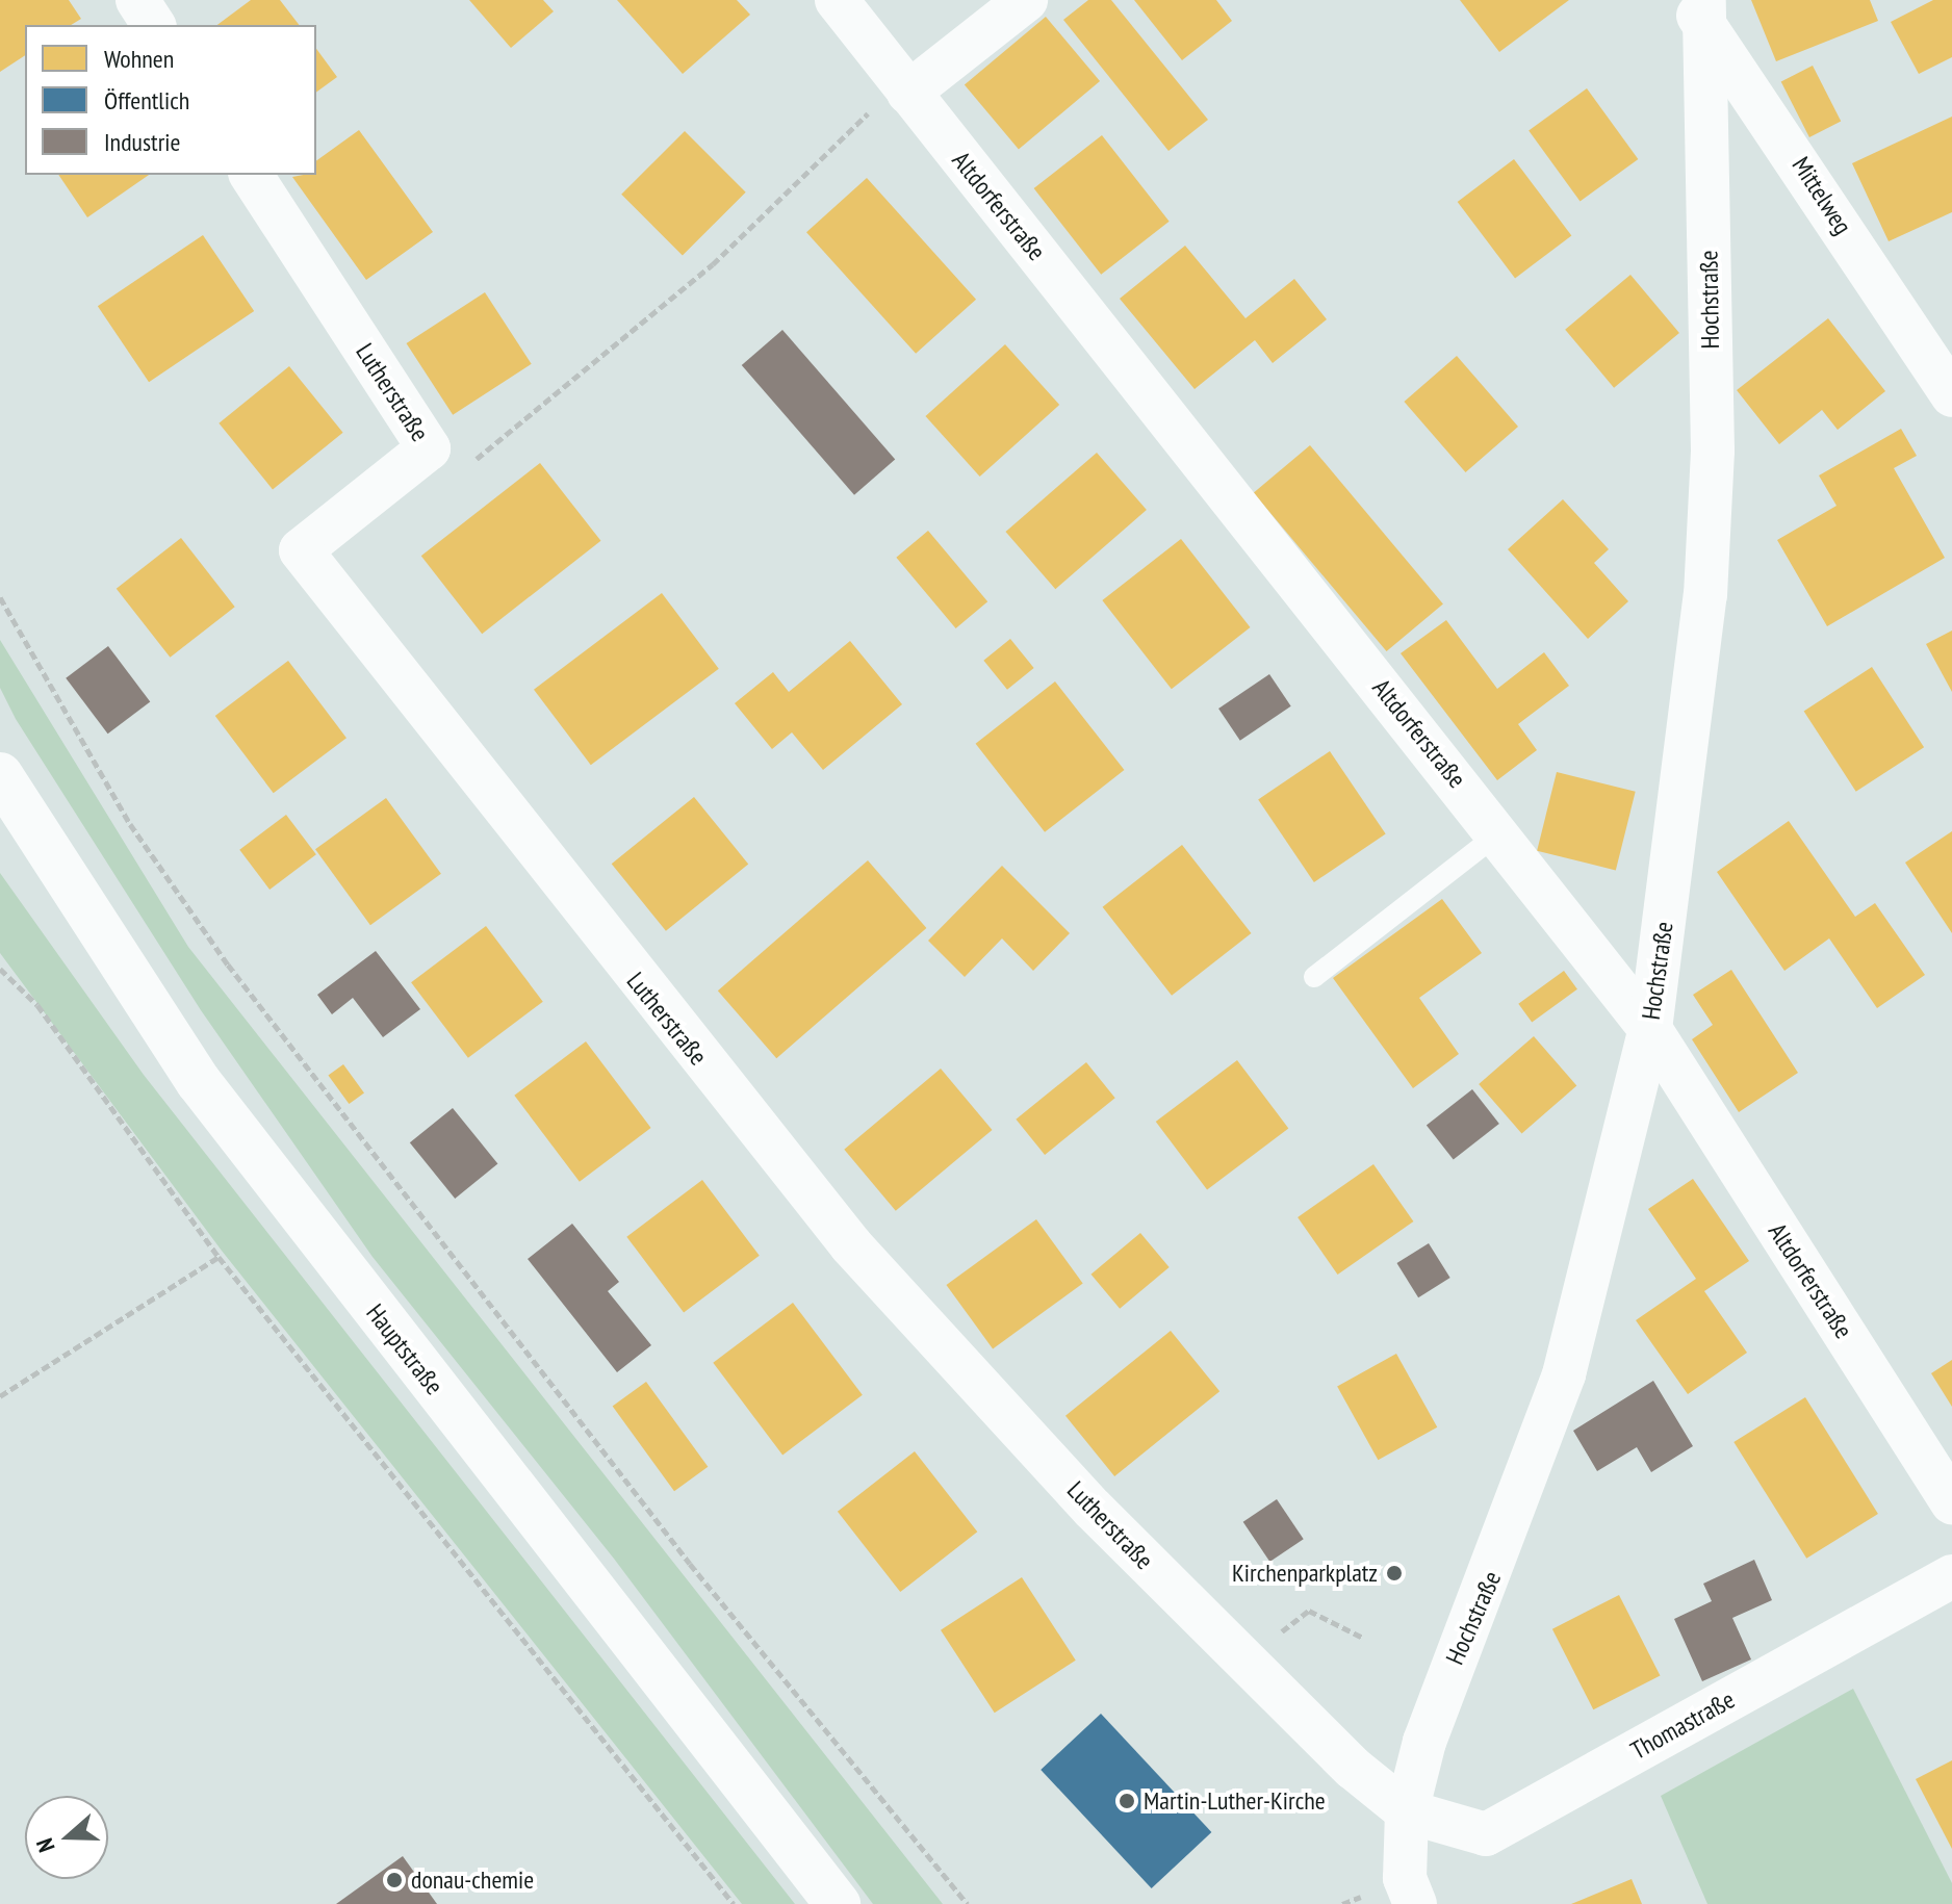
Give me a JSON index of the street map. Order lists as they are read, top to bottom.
{
  "streets": {
    "main road": ["Hauptstraße"],
    "street": [
      "Mittelweg",
      "Altdorferstraße",
      "Hochstraße",
      "Lutherstraße",
      "Thomastraße"
    ]
  },
  "crossings": [
    ["Mittelweg", "Hochstraße"],
    ["Altdorferstraße", "Hochstraße"],
    ["Hochstraße", "Lutherstraße"],
    ["Hochstraße", "Thomastraße"],
    ["Lutherstraße", "Thomastraße"]
  ],
  "places": ["Kirchenparkplatz", "Martin-Luther-Kirche", "donau-chemie"],
  "legend": ["Wohnen", "Öffentlich", "Industrie"],
  "north": "left"
}
